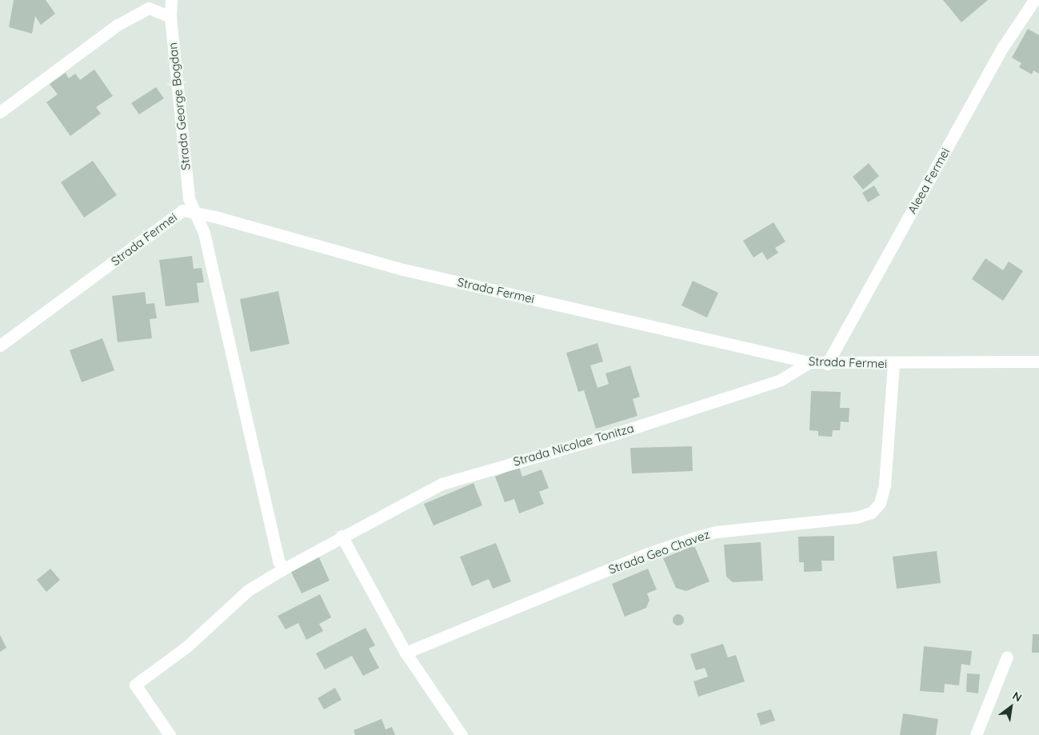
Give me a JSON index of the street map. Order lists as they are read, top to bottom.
{
  "streets": {
    "street": [
      "Strada George Bogdan",
      "Aleea Fermei",
      "Strada Fermei",
      "Strada Nicolae Tonitza",
      "Strada Geo Chavez"
    ]
  },
  "crossings": [
    ["Strada George Bogdan", "Strada Fermei"],
    ["Strada George Bogdan", "Strada Nicolae Tonitza"],
    ["Aleea Fermei", "Strada Fermei"],
    ["Strada Fermei", "Strada Nicolae Tonitza"],
    ["Strada Fermei", "Strada Geo Chavez"]
  ],
  "north": "top right"
}
